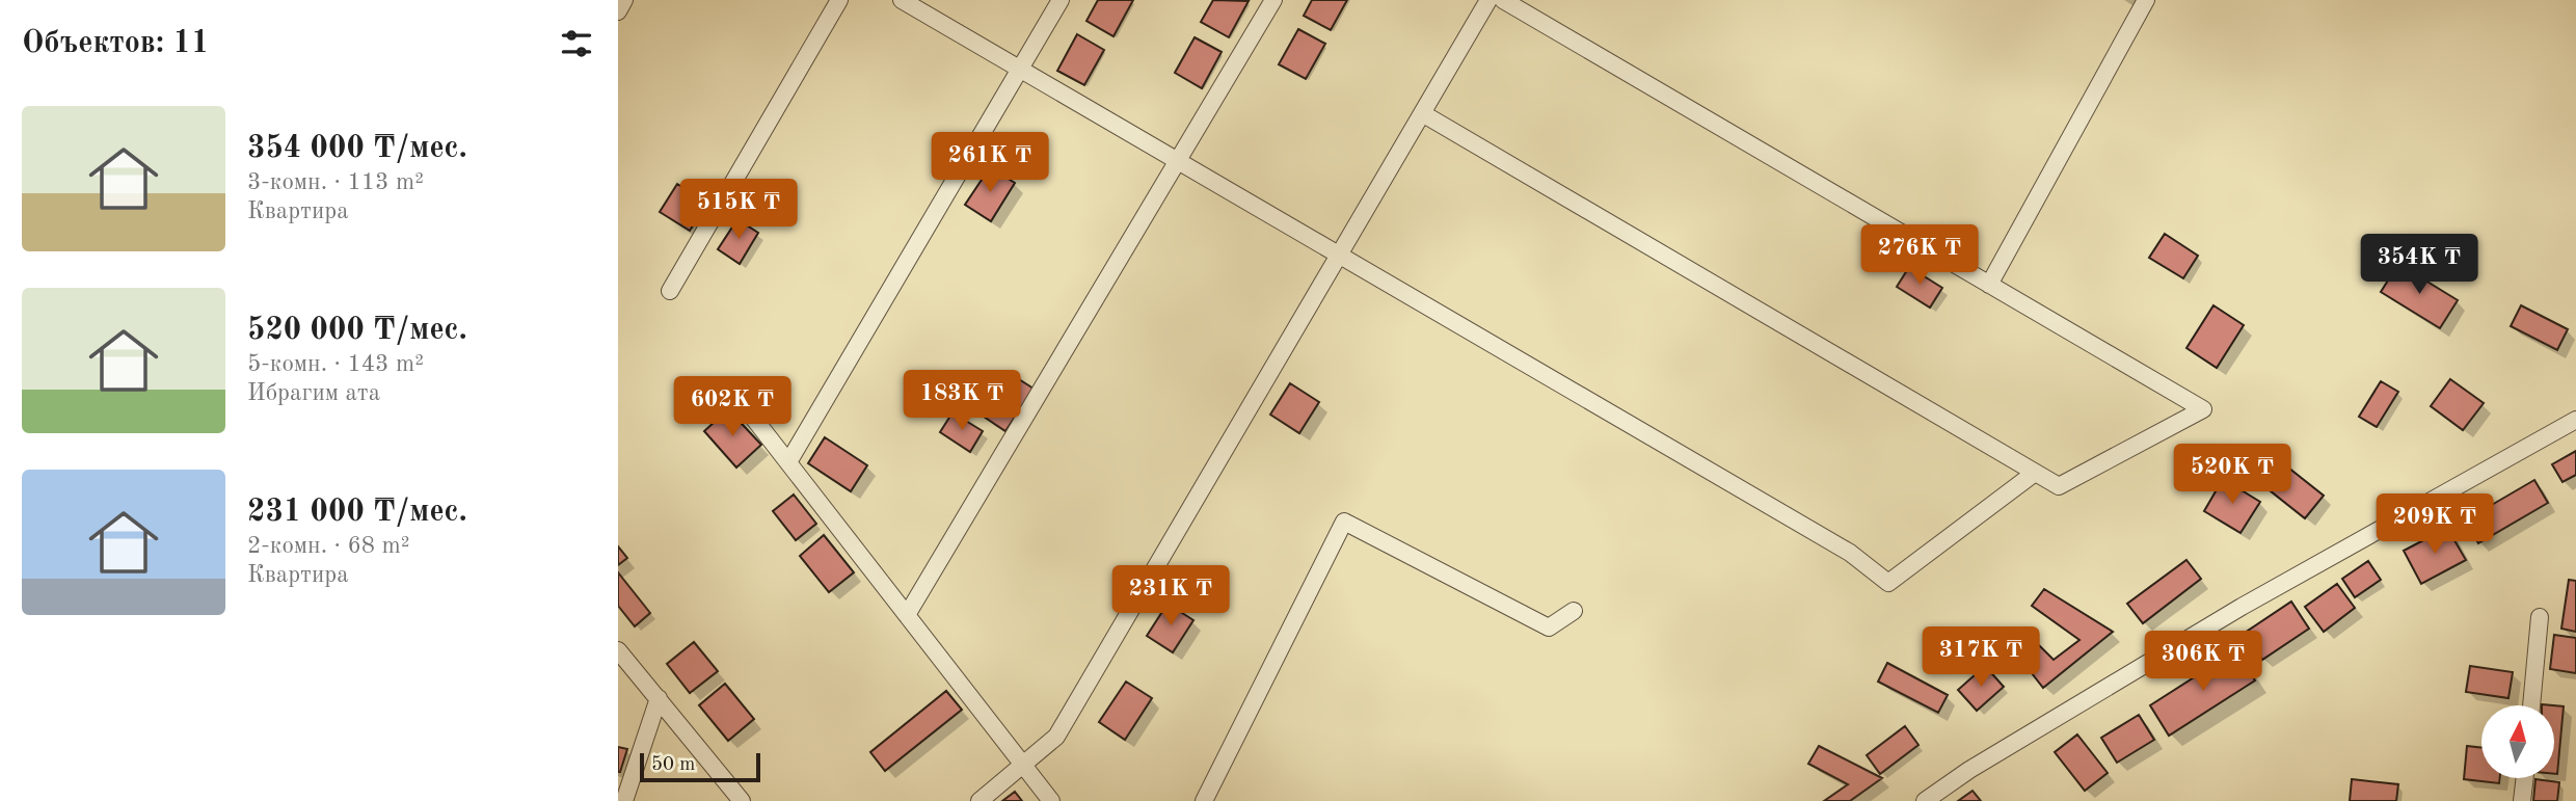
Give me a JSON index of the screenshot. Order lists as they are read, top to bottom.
{
  "scale_bar": "50 m",
  "north": "top",
  "page": {
    "heading": "Объектов: 11",
    "list": [
      {
        "name": "354 000 ₸/мес.",
        "note": "3-комн. · 113 m² · Квартира"
      },
      {
        "name": "520 000 ₸/мес.",
        "note": "5-комн. · 143 m² · Ибрагим ата"
      },
      {
        "name": "231 000 ₸/мес.",
        "note": "2-комн. · 68 m² · Квартира"
      }
    ],
    "price": [
      "261K ₸",
      "515K ₸",
      "276K ₸",
      "354K ₸",
      "183K ₸",
      "602K ₸",
      "520K ₸",
      "209K ₸",
      "231K ₸",
      "317K ₸",
      "306K ₸"
    ],
    "scale": "50 m"
  }
}
